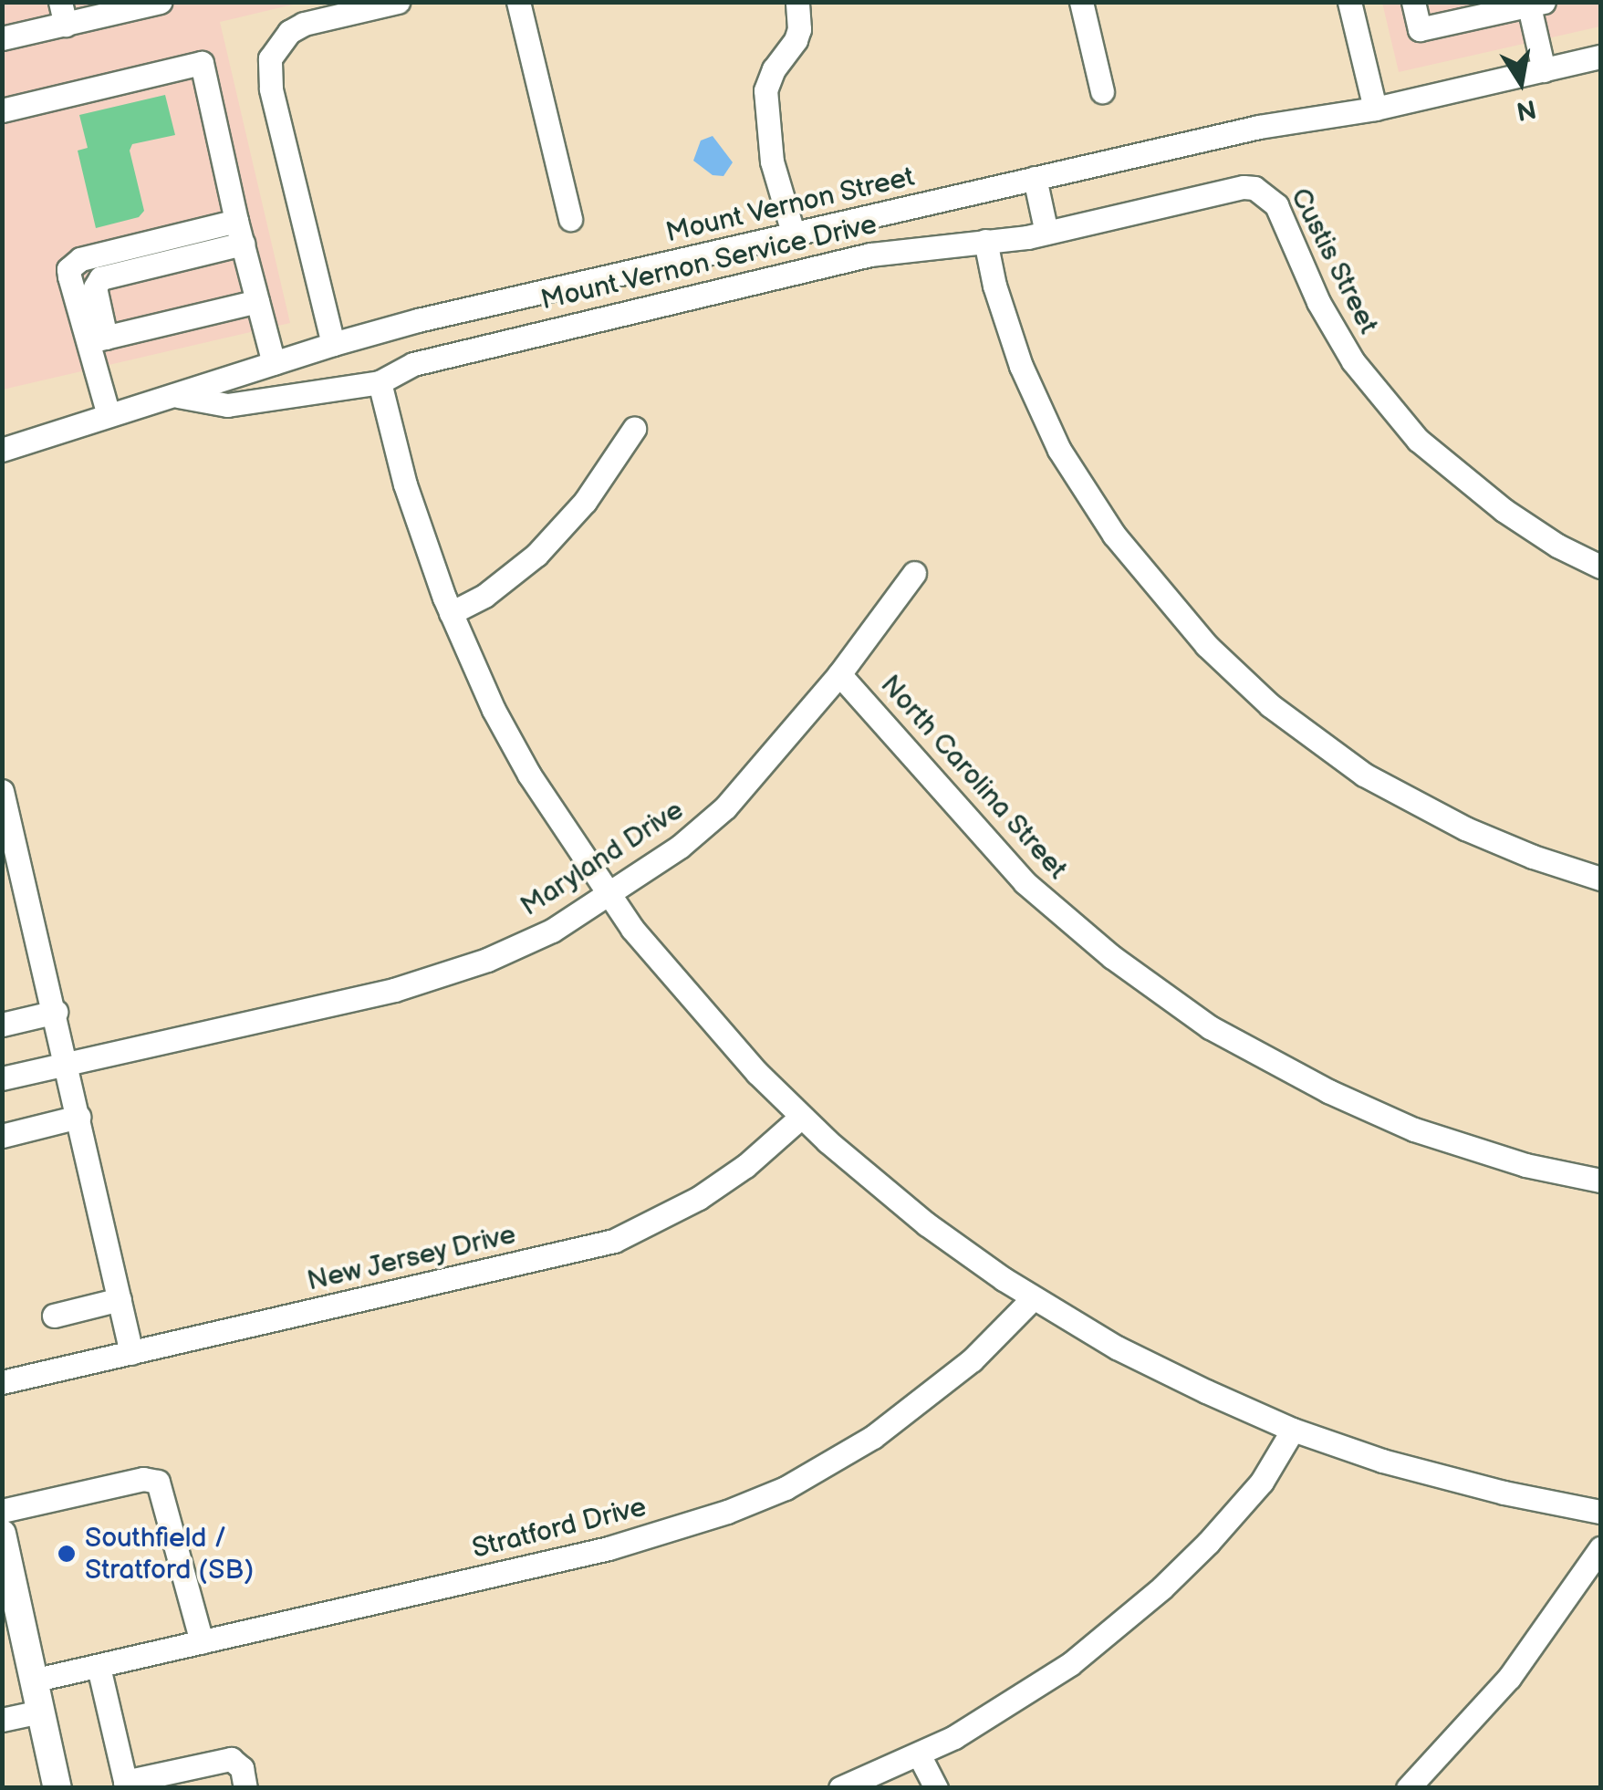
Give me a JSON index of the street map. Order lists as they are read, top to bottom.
{
  "streets": {
    "street": [
      "Mount Vernon Street",
      "Custis Street",
      "Mount Vernon Service Drive",
      "North Carolina Street",
      "Maryland Drive",
      "New Jersey Drive",
      "Stratford Drive"
    ]
  },
  "crossings": [
    ["Mount Vernon Street", "Mount Vernon Service Drive"],
    ["Custis Street", "Mount Vernon Service Drive"],
    ["North Carolina Street", "Maryland Drive"]
  ],
  "places": ["Southfield / Stratford (SB)"],
  "north": "bottom"
}
